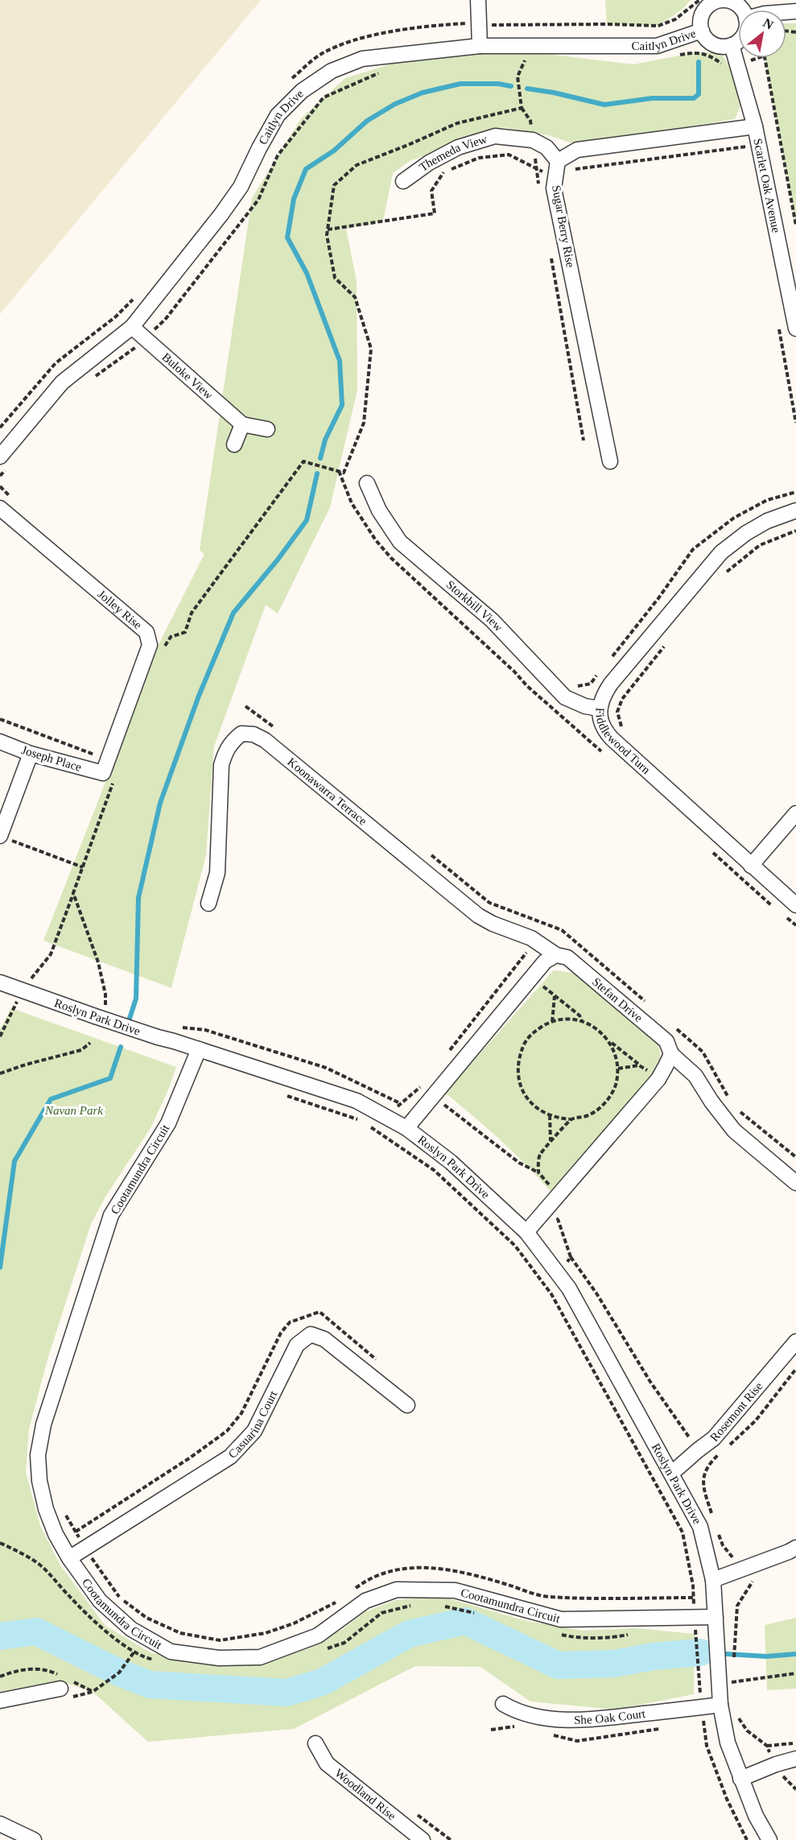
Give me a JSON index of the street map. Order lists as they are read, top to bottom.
{
  "streets": {
    "street": [
      "Caitlyn Drive",
      "Themeda View",
      "Scarlet Oak Avenue",
      "Sugar Berry Rise",
      "Buloke View",
      "Storkbill View",
      "Jolley Rise",
      "Fiddlewood Turn",
      "Joseph Place",
      "Koonawarra Terrace",
      "Stefan Drive",
      "Roslyn Park Drive",
      "Cootamundra Circuit",
      "Rosemont Rise",
      "Casuarina Court",
      "She Oak Court",
      "Woodland Rise"
    ]
  },
  "crossings": [
    ["Caitlyn Drive", "Buloke View"],
    ["Themeda View", "Sugar Berry Rise"],
    ["Storkbill View", "Fiddlewood Turn"],
    ["Jolley Rise", "Joseph Place"],
    ["Koonawarra Terrace", "Stefan Drive"],
    ["Roslyn Park Drive", "Cootamundra Circuit"],
    ["Roslyn Park Drive", "Rosemont Rise"],
    ["Roslyn Park Drive", "She Oak Court"],
    ["Cootamundra Circuit", "Casuarina Court"]
  ],
  "parks": ["Navan Park"],
  "north": "top right"
}
